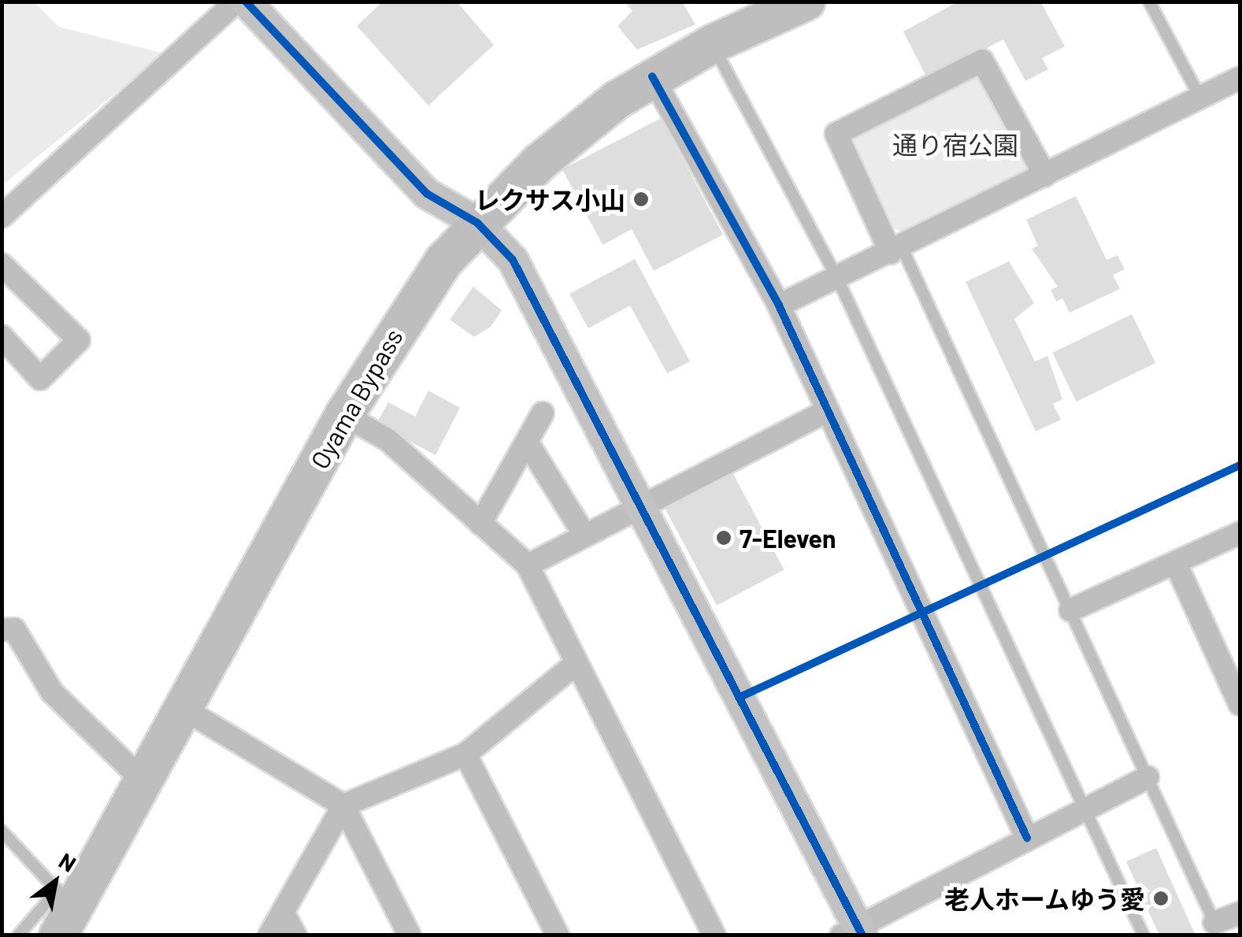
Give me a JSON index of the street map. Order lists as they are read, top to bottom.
{
  "streets": {
    "highway": ["Oyama Bypass"]
  },
  "parks": ["通り宿公園"],
  "places": ["レクサス小山", "7-Eleven", "老人ホームゆう愛"],
  "north": "top right"
}
